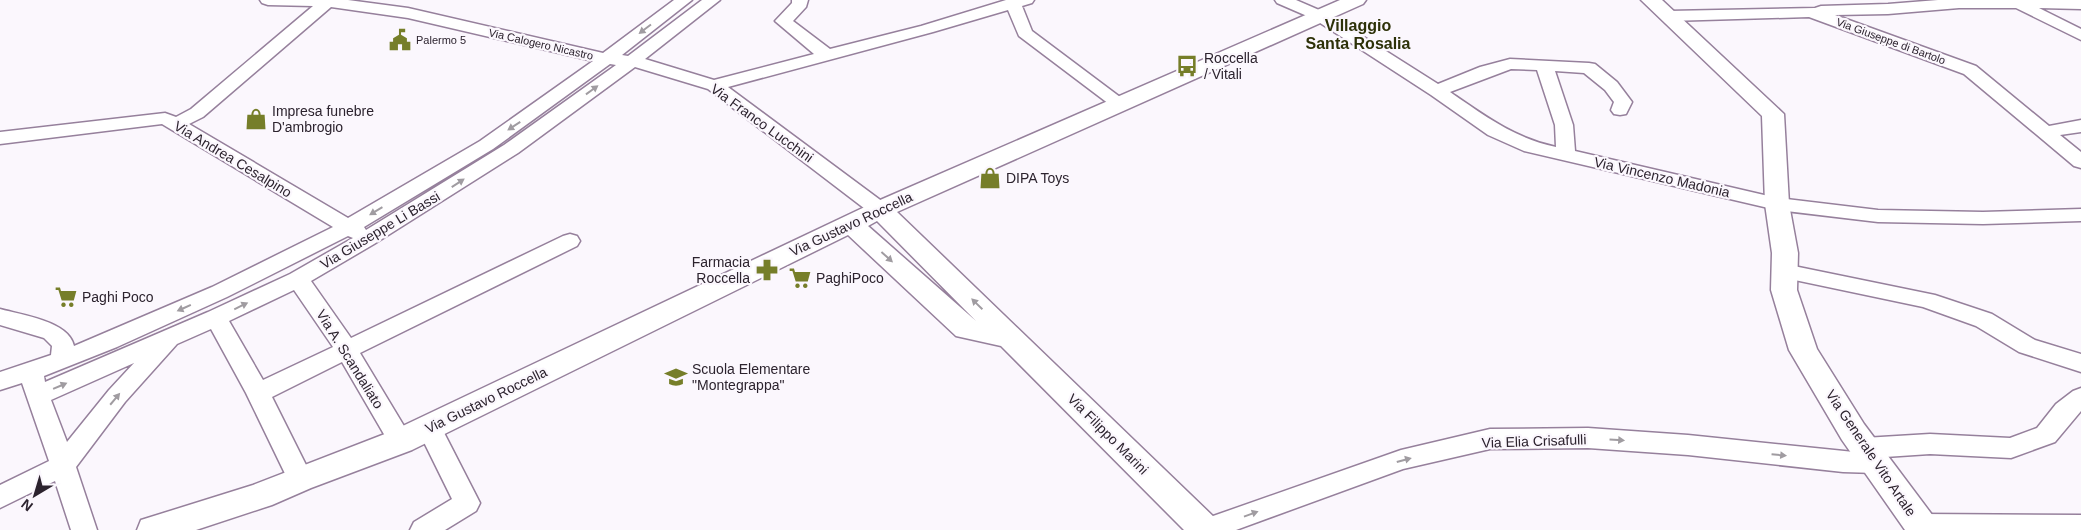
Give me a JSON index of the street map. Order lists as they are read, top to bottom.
{
  "streets": {
    "street": [
      "Via Giuseppe di Bartolo",
      "Via Calogero Nicastro",
      "Via Franco Lucchini",
      "Via Andrea Cesalpino",
      "Via Vincenzo Madonia",
      "Via Gustavo Roccella",
      "Via Giuseppe Li Bassi",
      "Via A. Scandaliato",
      "Via Filippo Marini",
      "Via Elia Crisafulli",
      "Via Generale Vito Artale"
    ]
  },
  "crossings": [
    ["Via Giuseppe di Bartolo", "Via Generale Vito Artale"],
    ["Via Calogero Nicastro", "Via Franco Lucchini"],
    ["Via Calogero Nicastro", "Via Giuseppe Li Bassi"],
    ["Via Franco Lucchini", "Via Gustavo Roccella"],
    ["Via Franco Lucchini", "Via Giuseppe Li Bassi"],
    ["Via Franco Lucchini", "Via Filippo Marini"],
    ["Via Andrea Cesalpino", "Via Giuseppe Li Bassi"],
    ["Via Vincenzo Madonia", "Via Gustavo Roccella"],
    ["Via Vincenzo Madonia", "Via Generale Vito Artale"],
    ["Via Gustavo Roccella", "Via A. Scandaliato"],
    ["Via Gustavo Roccella", "Via Filippo Marini"],
    ["Via Giuseppe Li Bassi", "Via A. Scandaliato"],
    ["Via Filippo Marini", "Via Elia Crisafulli"],
    ["Via Elia Crisafulli", "Via Generale Vito Artale"]
  ],
  "one_way": ["Via Elia Crisafulli"],
  "districts": ["Villaggio Santa Rosalia"],
  "places": {
    "public building": ["Palermo 5"],
    "bus stop": ["Roccella / Vitali"],
    "shop": ["Impresa funebre D'ambrogio", "DIPA Toys"],
    "pharmacy": ["Farmacia Roccella"],
    "supermarket": ["PaghiPoco", "Paghi Poco"],
    "school or university": ["Scuola Elementare \"Montegrappa\""]
  },
  "north": "bottom left"
}
